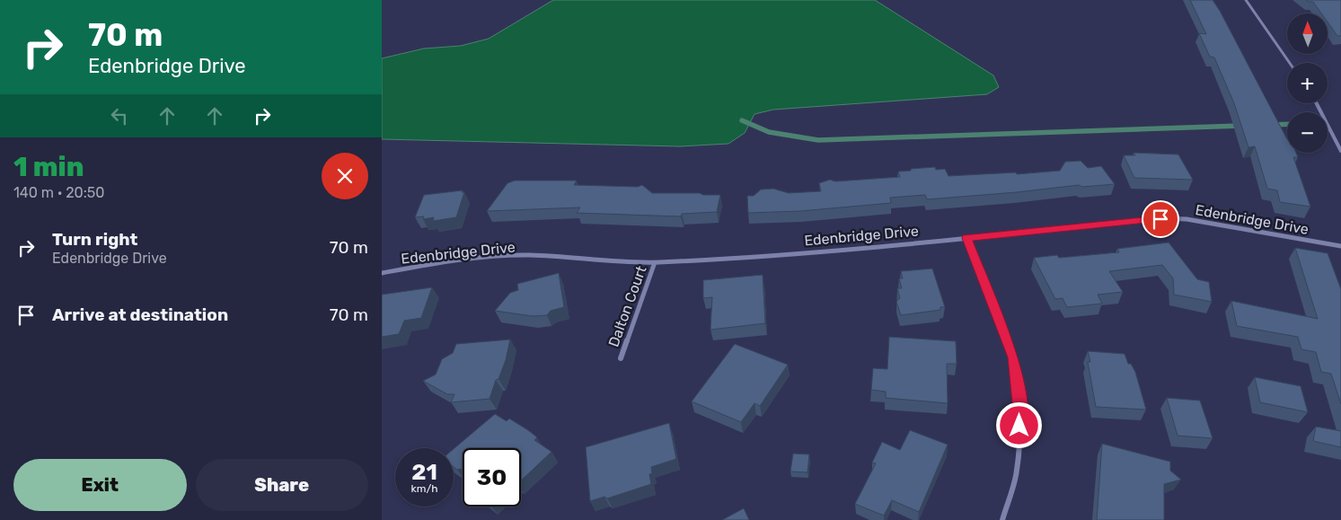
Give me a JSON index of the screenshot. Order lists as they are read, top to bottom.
{
  "streets": {
    "street": ["Edenbridge Drive", "Dalton Court"]
  },
  "crossings": [
    ["Edenbridge Drive", "Dalton Court"]
  ],
  "north": "top",
  "page": {
    "turn": ["70 m", "Edenbridge Drive"],
    "map_buttons": ["+", "−"],
    "heading": ["1 min", "140 m · 20:50"],
    "list": [
      {
        "name": "Turn right",
        "note": "Edenbridge Drive",
        "value": "70 m"
      },
      {
        "name": "Arrive at destination",
        "value": "70 m"
      }
    ],
    "speed": "21 km/h",
    "limit": "30",
    "buttons": ["Exit", "Share"]
  }
}
